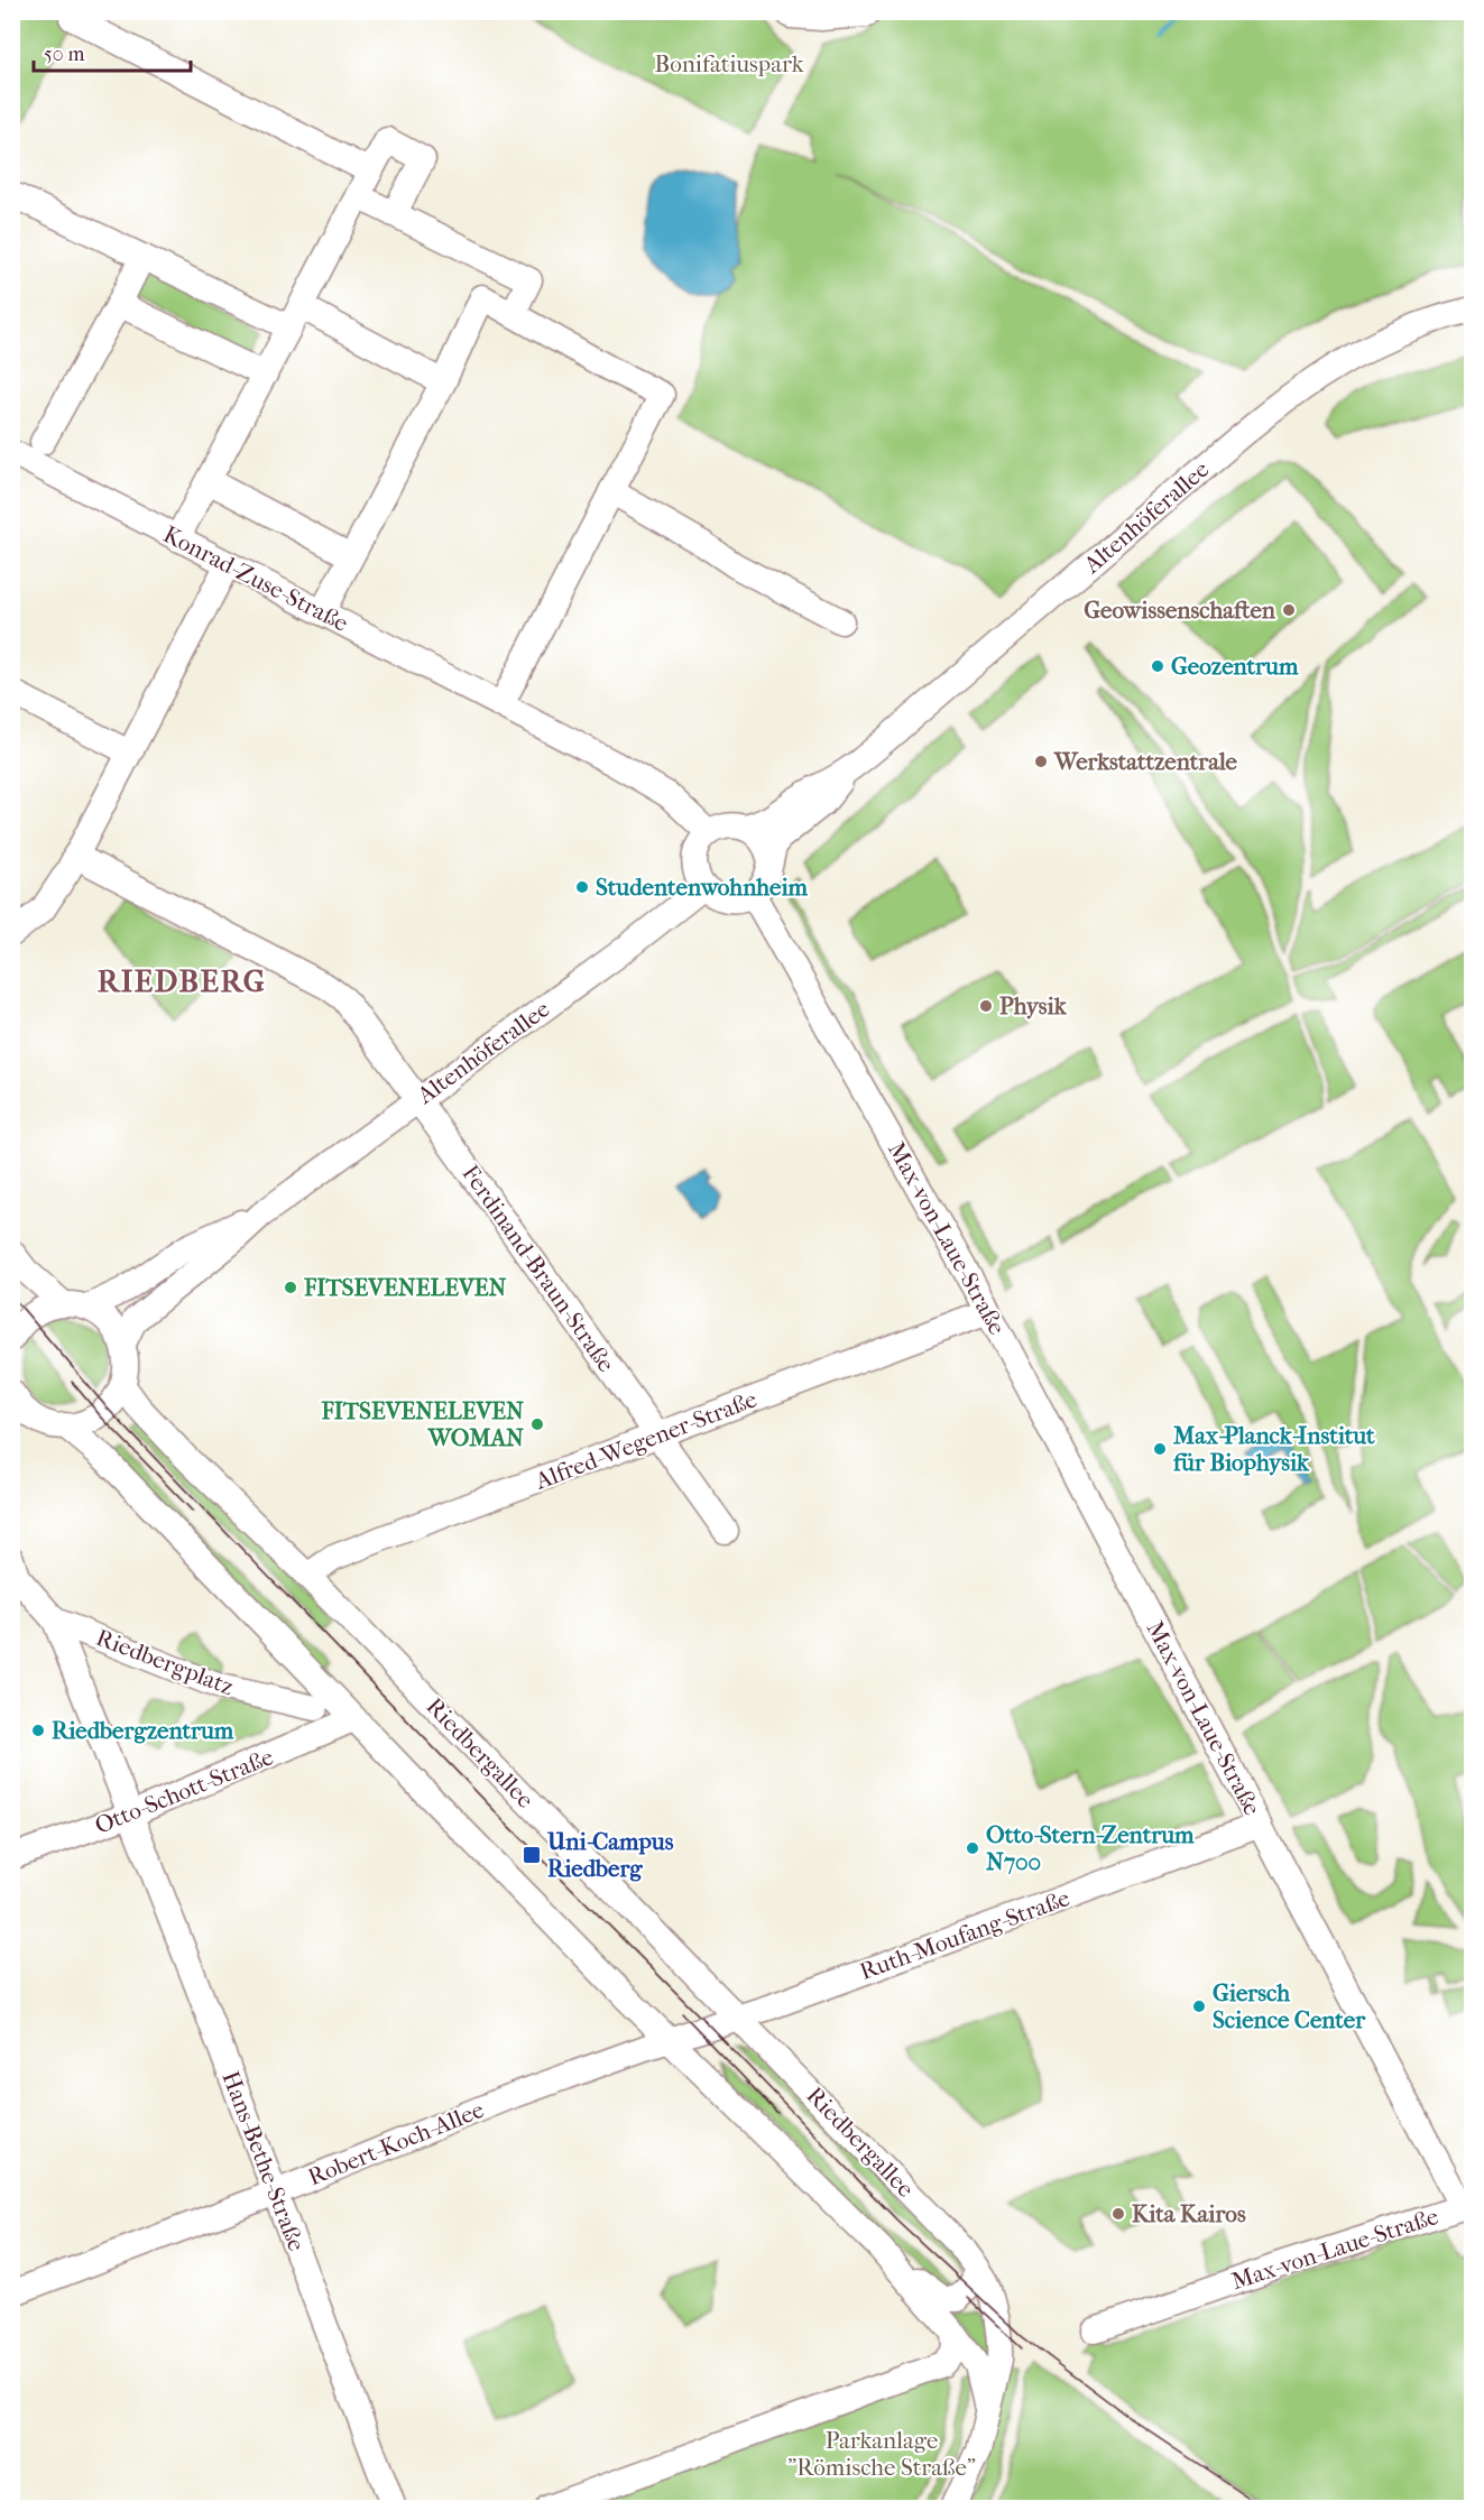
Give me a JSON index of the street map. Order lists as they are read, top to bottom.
{
  "streets": {
    "street": [
      "Altenhöferallee",
      "Konrad-Zuse-Straße",
      "Max-von-Laue-Straße",
      "Ferdinand-Braun-Straße",
      "Alfred-Wegener-Straße",
      "Riedbergplatz",
      "Riedbergallee",
      "Otto-Schott-Straße",
      "Ruth-Moufang-Straße",
      "Robert-Koch-Allee",
      "Hans-Bethe-Straße"
    ]
  },
  "crossings": [
    ["Altenhöferallee", "Konrad-Zuse-Straße"],
    ["Altenhöferallee", "Max-von-Laue-Straße"],
    ["Altenhöferallee", "Ferdinand-Braun-Straße"],
    ["Konrad-Zuse-Straße", "Max-von-Laue-Straße"],
    ["Max-von-Laue-Straße", "Alfred-Wegener-Straße"],
    ["Max-von-Laue-Straße", "Ruth-Moufang-Straße"],
    ["Ferdinand-Braun-Straße", "Alfred-Wegener-Straße"],
    ["Alfred-Wegener-Straße", "Riedbergallee"],
    ["Riedbergplatz", "Otto-Schott-Straße"],
    ["Riedbergplatz", "Hans-Bethe-Straße"],
    ["Riedbergallee", "Ruth-Moufang-Straße"],
    ["Otto-Schott-Straße", "Hans-Bethe-Straße"],
    ["Ruth-Moufang-Straße", "Robert-Koch-Allee"],
    ["Robert-Koch-Allee", "Hans-Bethe-Straße"]
  ],
  "districts": ["RIEDBERG"],
  "parks": ["Bonifatiuspark", "Parkanlage \"Römische Straße\""],
  "places": {
    "other": [
      "Geowissenschaften",
      "Geozentrum",
      "Werkstattzentrale",
      "Studentenwohnheim",
      "Physik",
      "FITSEVENELEVEN",
      "FITSEVENELEVEN WOMAN",
      "Max-Planck-Institut für Biophysik",
      "Riedbergzentrum",
      "Otto-Stern-Zentrum N700",
      "Giersch Science Center",
      "Kita Kairos"
    ],
    "transit": ["Uni-Campus Riedberg"]
  },
  "scale_bar": "50 m"
}
